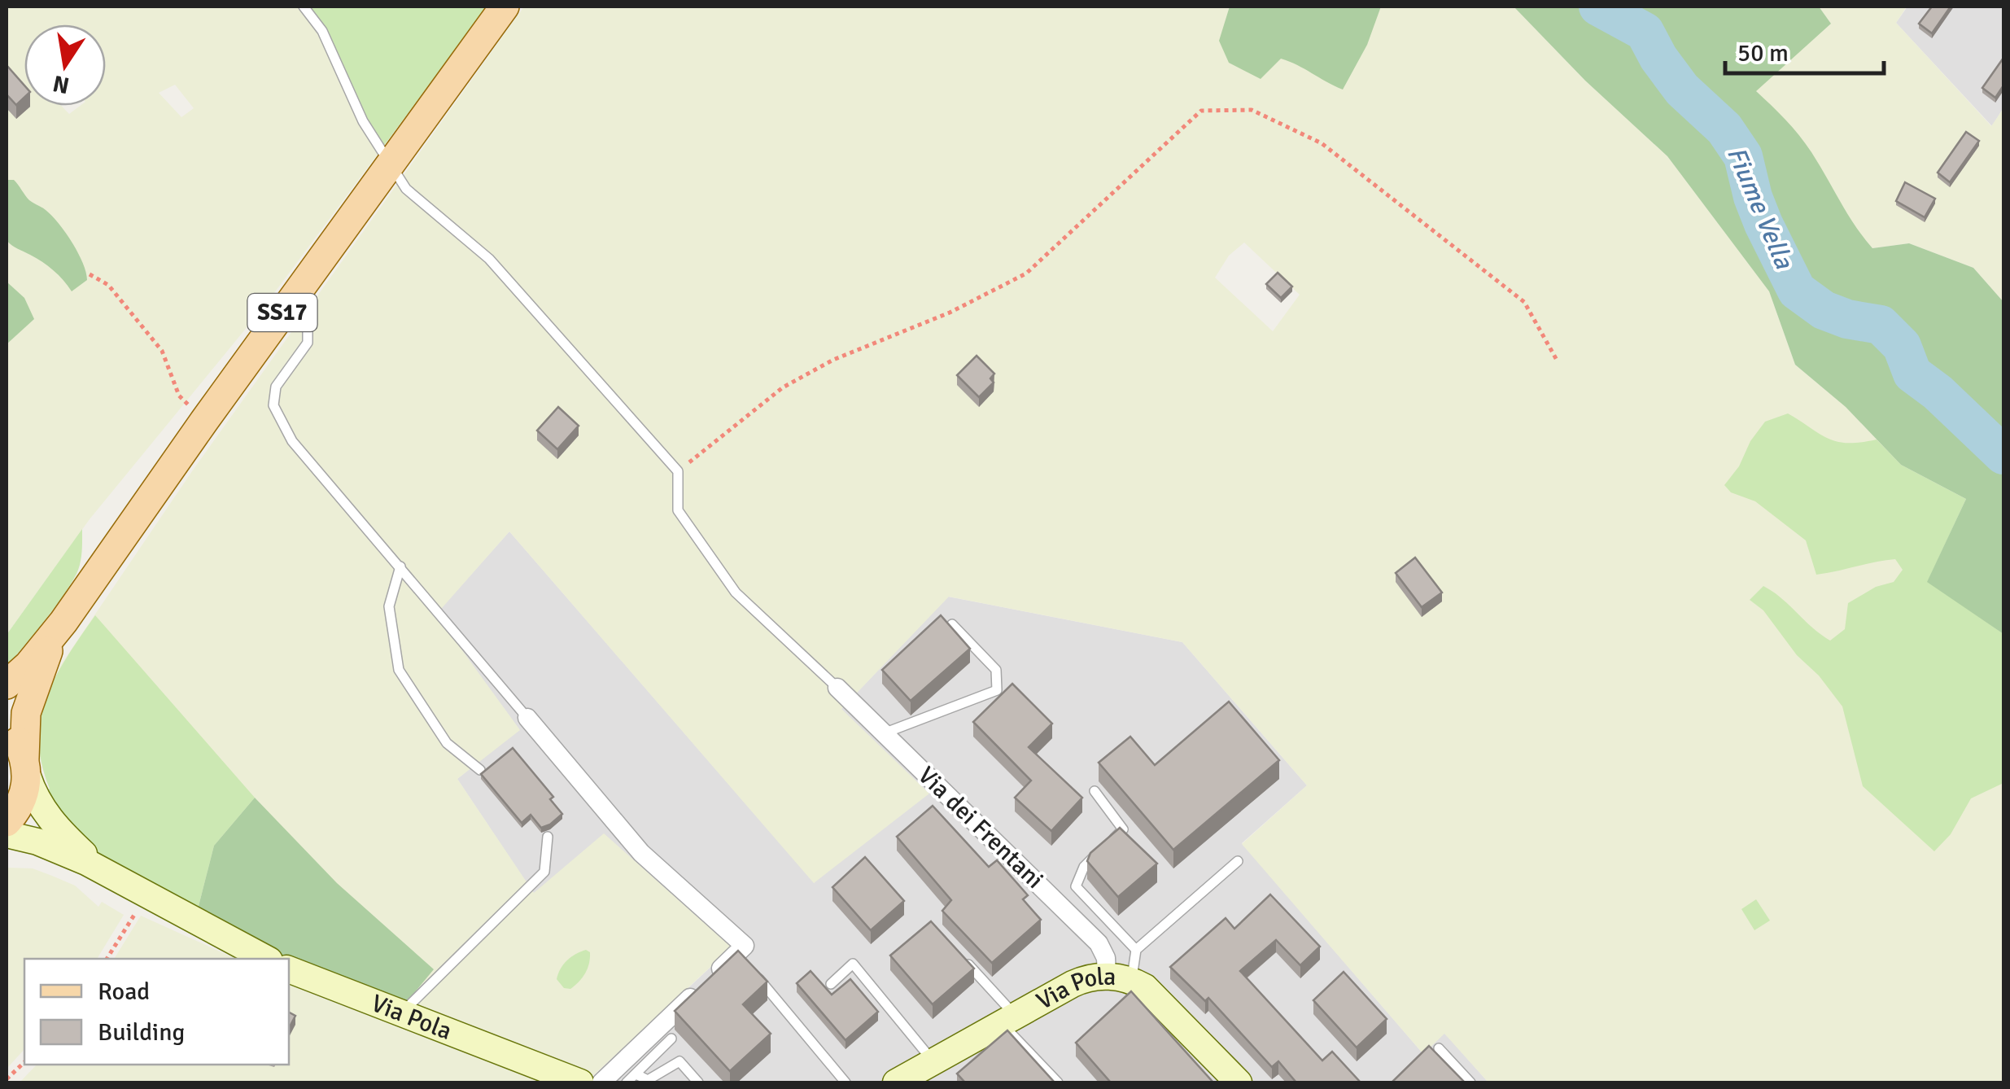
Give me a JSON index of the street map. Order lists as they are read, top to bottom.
{
  "streets": {
    "main road": ["SS17"],
    "street": ["Via dei Frentani", "Via Pola"]
  },
  "crossings": [
    ["Via dei Frentani", "Via Pola"]
  ],
  "water": ["Fiume Vella"],
  "legend": ["Road", "Building"],
  "scale_bar": "50 m",
  "north": "bottom"
}
